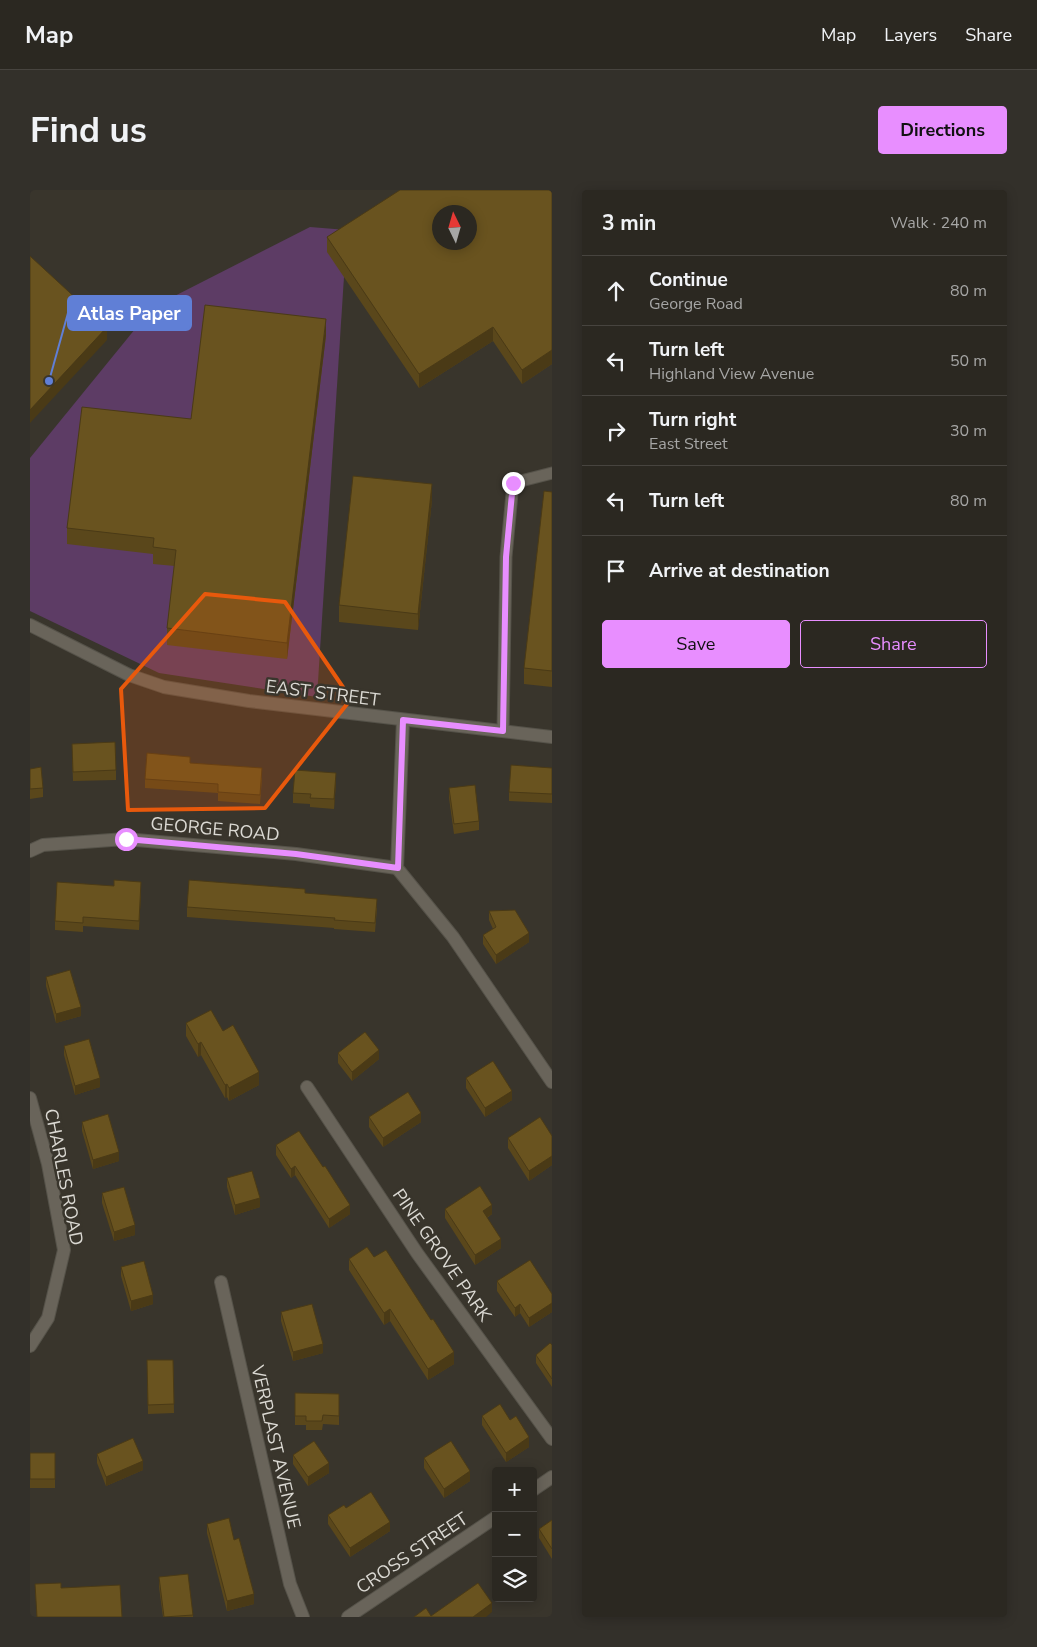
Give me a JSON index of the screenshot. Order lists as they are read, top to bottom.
{
  "streets": {
    "street": [
      "EAST STREET",
      "GEORGE ROAD",
      "CHARLES ROAD",
      "PINE GROVE PARK",
      "VERPLAST AVENUE",
      "CROSS STREET"
    ]
  },
  "places": ["Atlas Paper"],
  "north": "top",
  "page": {
    "header": "Map",
    "nav": ["Map", "Layers", "Share"],
    "buttons": [
      "Directions",
      ["Save", "Share"]
    ],
    "title": "Find us",
    "heading": ["3 min", "Walk · 240 m"],
    "list": [
      ["Continue", "George Road", "80 m"],
      ["Turn left", "Highland View Avenue", "50 m"],
      ["Turn right", "East Street", "30 m"],
      ["Turn left", "80 m"],
      "Arrive at destination"
    ],
    "map_buttons": ["+", "−"]
  }
}
